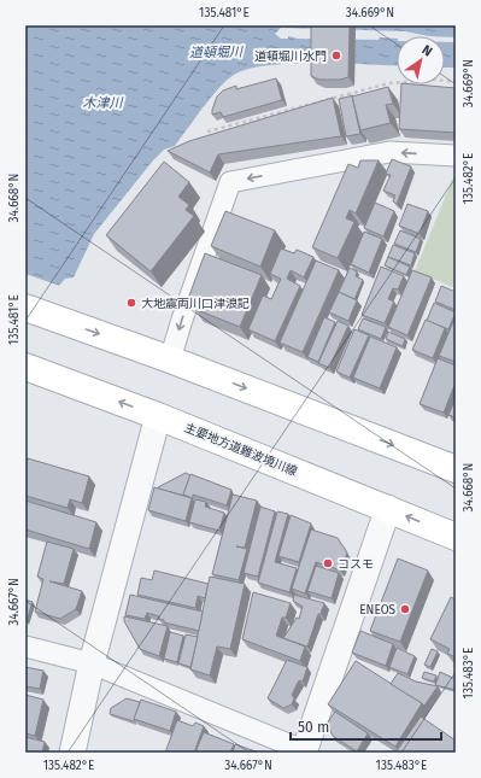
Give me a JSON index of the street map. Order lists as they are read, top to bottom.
{
  "streets": {
    "main road": ["主要地方道難波境川線"]
  },
  "water": ["道頓堀川", "木津川"],
  "places": [
    "道頓堀川水門",
    "大地震両川口津浪記",
    "コスモ",
    "ENEOS"
  ],
  "scale_bar": "50 m",
  "north": "top right",
  "coordinates": [
    "135.481°E",
    "34.669°N",
    "135.482°E",
    "34.668°N",
    "34.667°N",
    "135.483°E"
  ]
}
